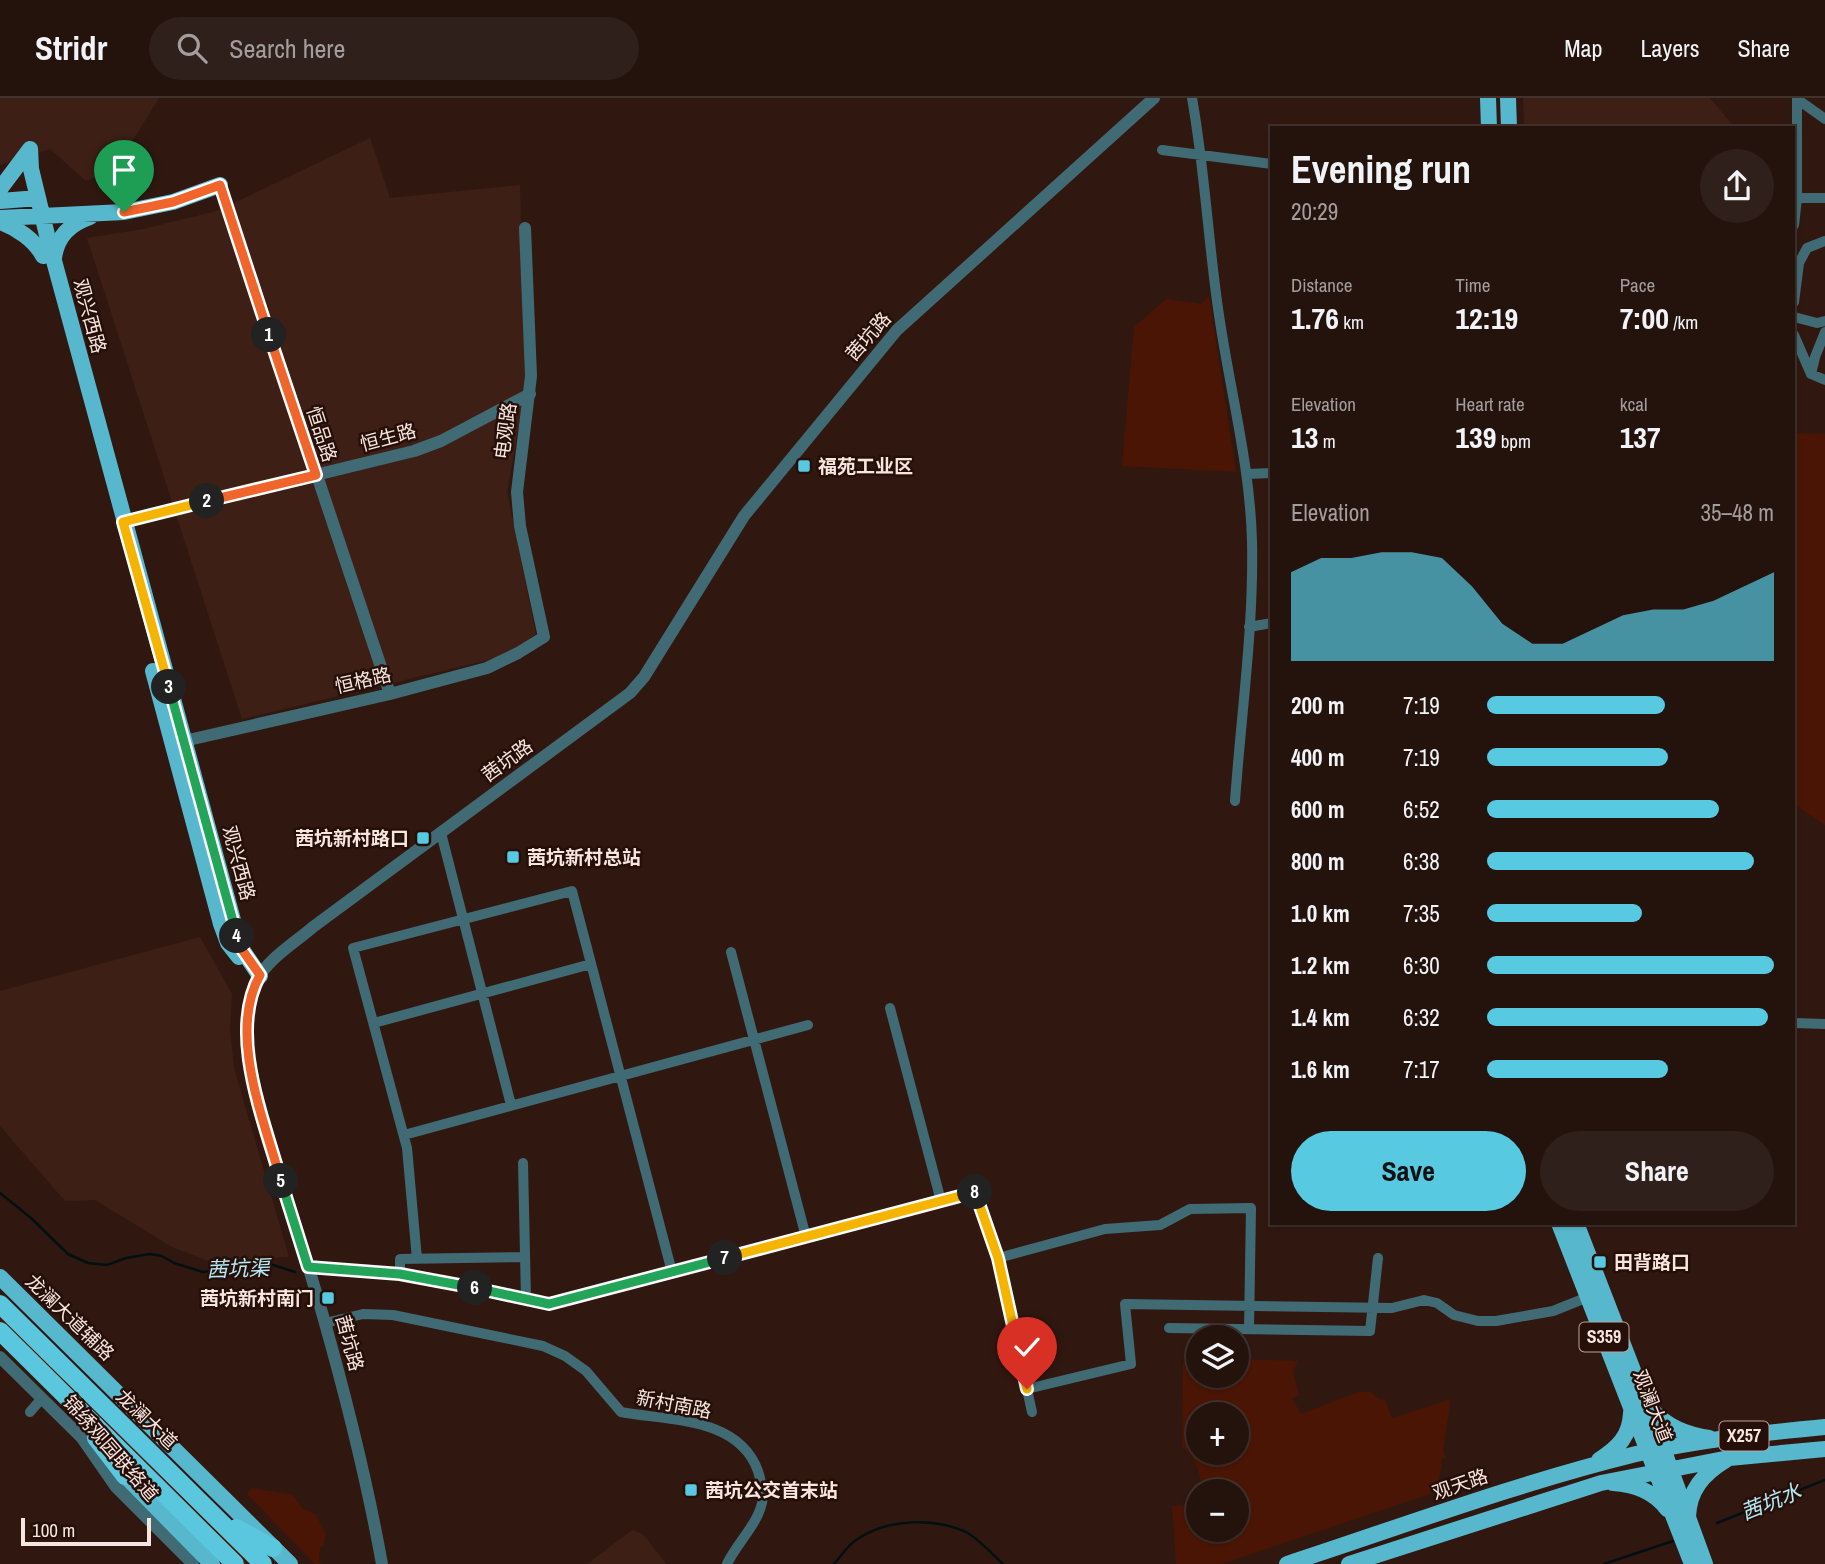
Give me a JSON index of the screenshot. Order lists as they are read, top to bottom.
{
  "streets": {
    "highway": ["龙澜大道"],
    "main road": [
      "观兴西路",
      "龙澜大道辅路",
      "S359",
      "观澜大道",
      "X257",
      "观天路"
    ],
    "street": [
      "茜坑路",
      "电观路",
      "恒品路",
      "恒生路",
      "恒格路",
      "新村南路",
      "锦绣观园联络道"
    ]
  },
  "crossings": [
    ["观兴西路", "茜坑路"],
    ["观兴西路", "恒生路"],
    ["观兴西路", "恒格路"],
    ["茜坑路", "新村南路"],
    ["电观路", "恒生路"],
    ["电观路", "恒格路"],
    ["恒品路", "恒生路"],
    ["恒品路", "恒格路"],
    ["观澜大道", "X257"],
    ["观澜大道", "观天路"],
    ["X257", "观天路"]
  ],
  "water": ["茜坑渠", "茜坑水"],
  "places": {
    "transit": [
      "福苑工业区",
      "茜坑新村路口",
      "茜坑新村总站",
      "田背路口",
      "茜坑新村南门",
      "茜坑公交首末站"
    ]
  },
  "scale_bar": "100 m",
  "page": {
    "header": "Stridr",
    "search": "Search here",
    "nav": ["Map", "Layers", "Share"],
    "heading": ["Evening run", "20:29"],
    "stats": [
      ["Distance", "1.76 km"],
      ["Time", "12:19"],
      ["Pace", "7:00 /km"],
      ["Elevation", "13 m"],
      ["Heart rate", "139 bpm"],
      ["kcal", "137"]
    ],
    "pins": [
      "1",
      "2",
      "3",
      "4",
      "5",
      "8",
      "7",
      "6"
    ],
    "chart": ["Elevation", "35–48 m"],
    "list": [
      {
        "name": "200 m",
        "note": "7:19"
      },
      {
        "name": "400 m",
        "note": "7:19"
      },
      {
        "name": "600 m",
        "note": "6:52"
      },
      {
        "name": "800 m",
        "note": "6:38"
      },
      {
        "name": "1.0 km",
        "note": "7:35"
      },
      {
        "name": "1.2 km",
        "note": "6:30"
      },
      {
        "name": "1.4 km",
        "note": "6:32"
      },
      {
        "name": "1.6 km",
        "note": "7:17"
      }
    ],
    "buttons": ["Save", "Share"],
    "map_buttons": ["+", "−"],
    "scale": "100 m"
  }
}
